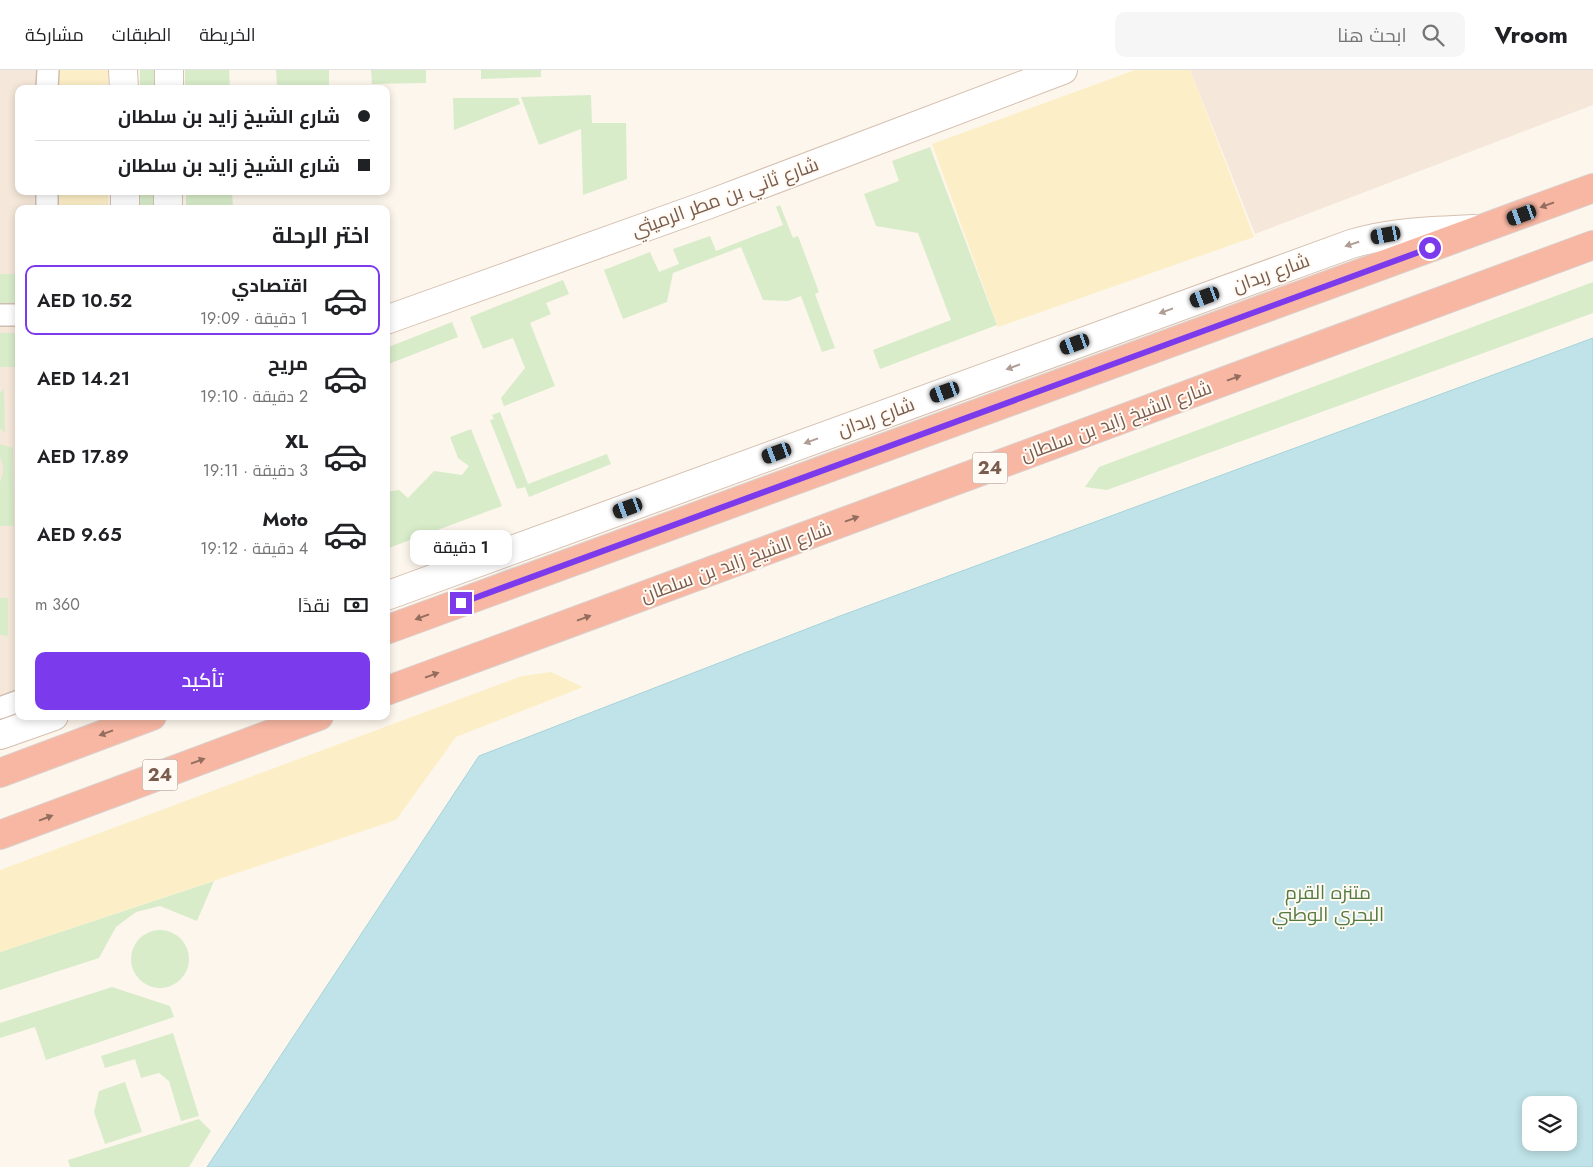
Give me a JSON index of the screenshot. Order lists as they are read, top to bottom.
{
  "streets": {
    "highway": ["شارع الشيخ زايد بن سلطان", "24"],
    "main road": ["شارع ثاني بن مطر الرميثي", "شارع ربدان"]
  },
  "one_way": ["شارع ربدان"],
  "parks": ["متنزه القرم البحري الوطني"],
  "page": {
    "header": "Vroom",
    "search": "ابحث هنا",
    "nav": ["الخريطة", "الطبقات", "مشاركة"],
    "banner": ["شارع الشيخ زايد بن سلطان", "شارع الشيخ زايد بن سلطان"],
    "heading": "اختر الرحلة",
    "list": [
      {
        "name": "اقتصادي",
        "note": "1 دقيقة · 19:09",
        "value": "AED 10.52"
      },
      {
        "name": "مريح",
        "note": "2 دقيقة · 19:10",
        "value": "AED 14.21"
      },
      {
        "name": "XL",
        "note": "3 دقيقة · 19:11",
        "value": "AED 17.89"
      },
      {
        "name": "Moto",
        "note": "4 دقيقة · 19:12",
        "value": "AED 9.65"
      }
    ],
    "bubble": "1 دقيقة",
    "pay": ["نقدًا", "360 m"],
    "buttons": "تأكيد"
  }
}
